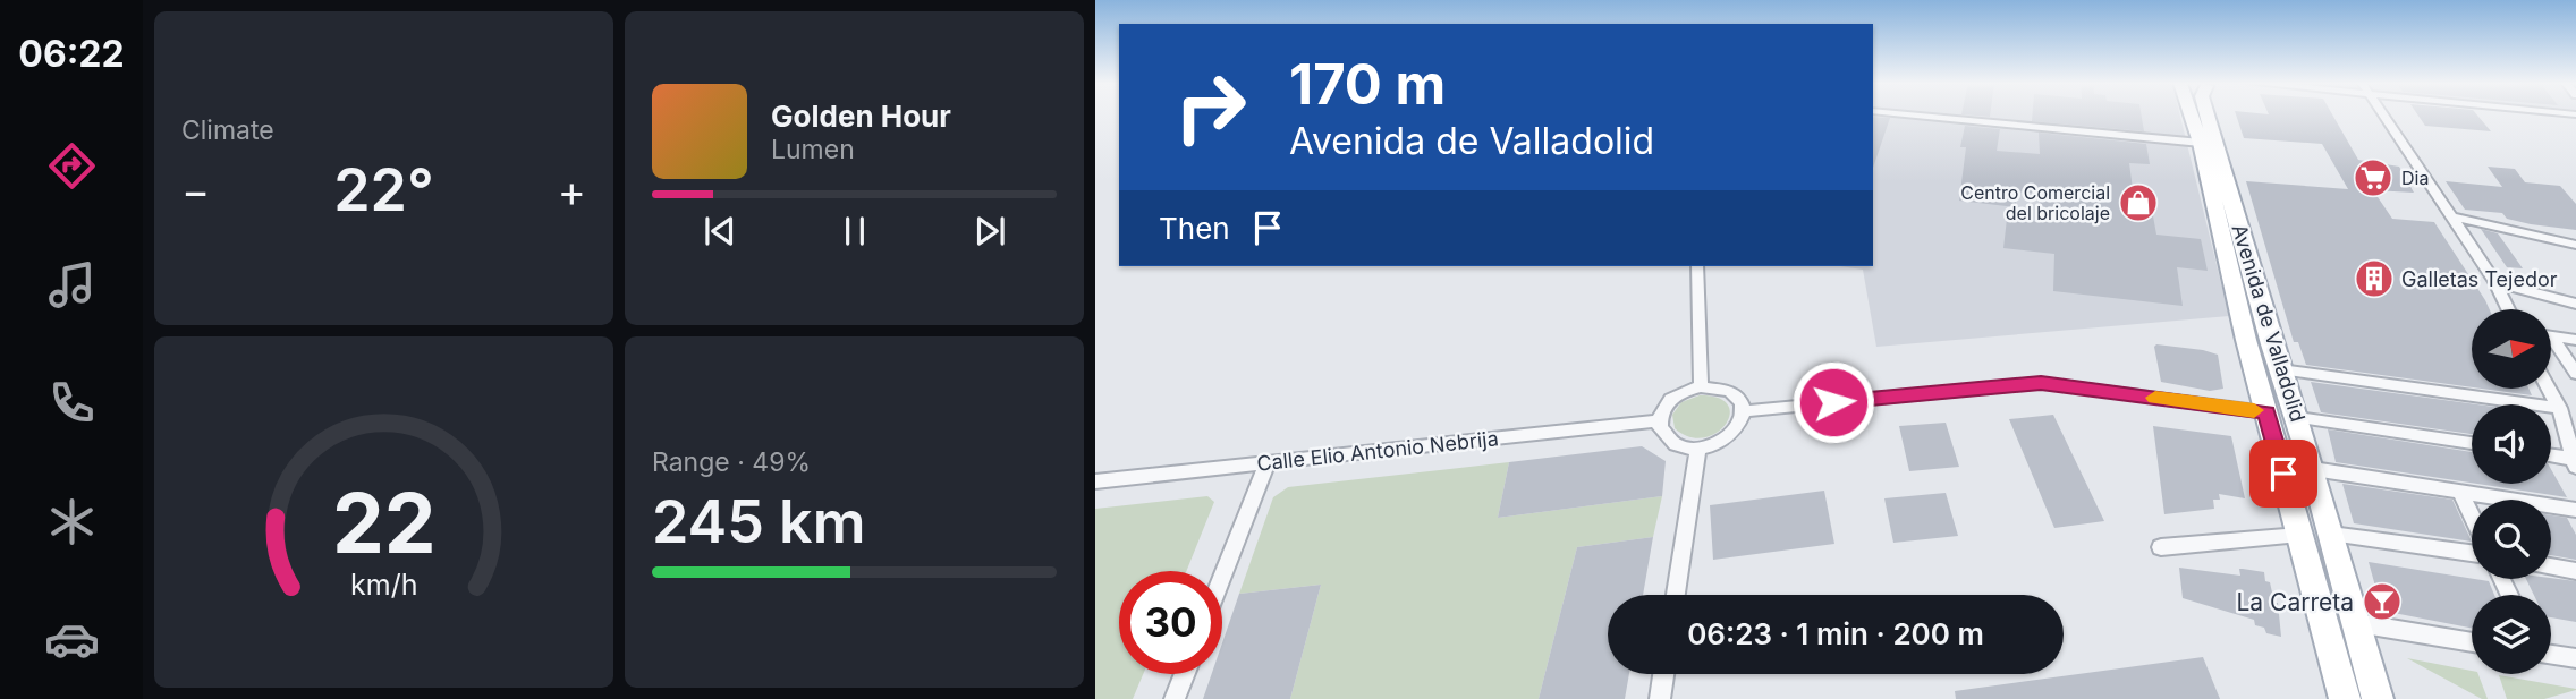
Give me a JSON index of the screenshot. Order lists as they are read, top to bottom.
{
  "streets": {
    "main road": ["Avenida de Valladolid"],
    "street": ["Calle Elio Antonio Nebrija"]
  },
  "places": {
    "supermarket": ["Dia"],
    "shop": ["Centro Comercial del bricolaje"],
    "building": ["Galletas Tejedor"],
    "bar": ["La Carreta"]
  },
  "north": "right",
  "page": {
    "tabs": "06:22",
    "tile": [
      "Climate",
      ["Range · 49%", "245 km"]
    ],
    "turn": ["170 m", "Avenida de Valladolid"],
    "song": ["Golden Hour", "Lumen"],
    "heat": ["−", "22°", "+"],
    "then": "Then",
    "limit": "30",
    "trip": "06:23 · 1 min · 200 m",
    "gauge": ["22", "km/h"]
  }
}
